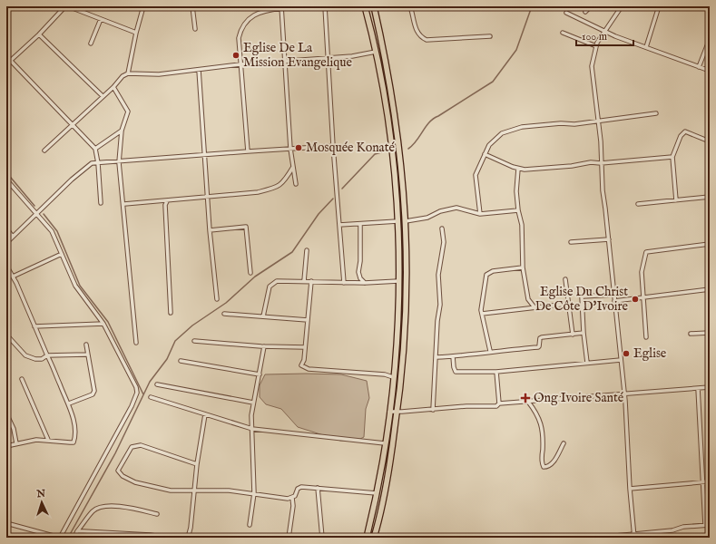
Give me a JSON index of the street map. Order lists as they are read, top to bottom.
{
  "places": {
    "other": [
      "Eglise De La Mission Evangelique",
      "Mosquée Konaté",
      "Eglise Du Christ De Côte D'Ivoire",
      "Eglise"
    ],
    "health": ["Ong Ivoire Santé"]
  },
  "scale_bar": "100 m",
  "north": "top"
}
